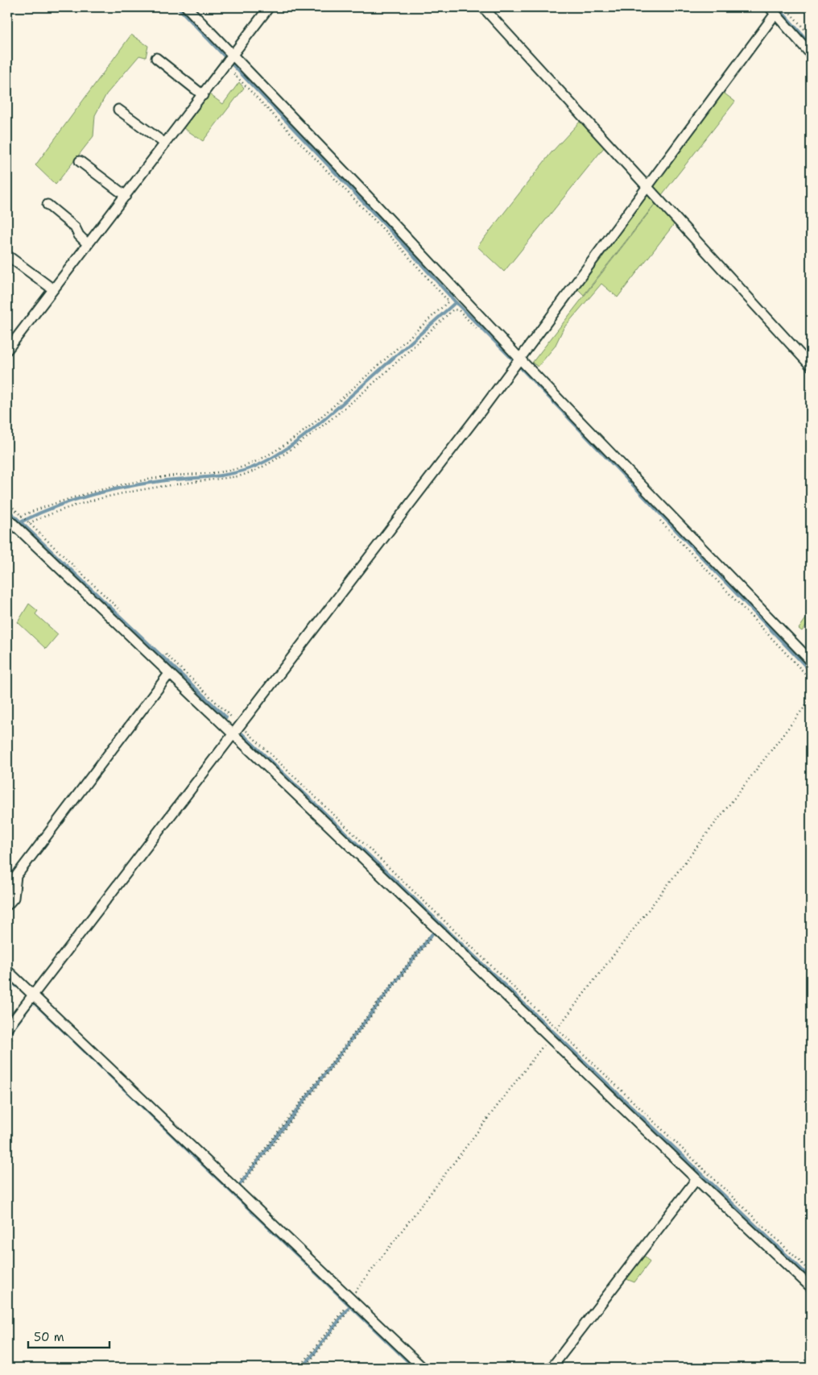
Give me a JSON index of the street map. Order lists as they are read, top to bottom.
{
  "scale_bar": "50 m"
}
